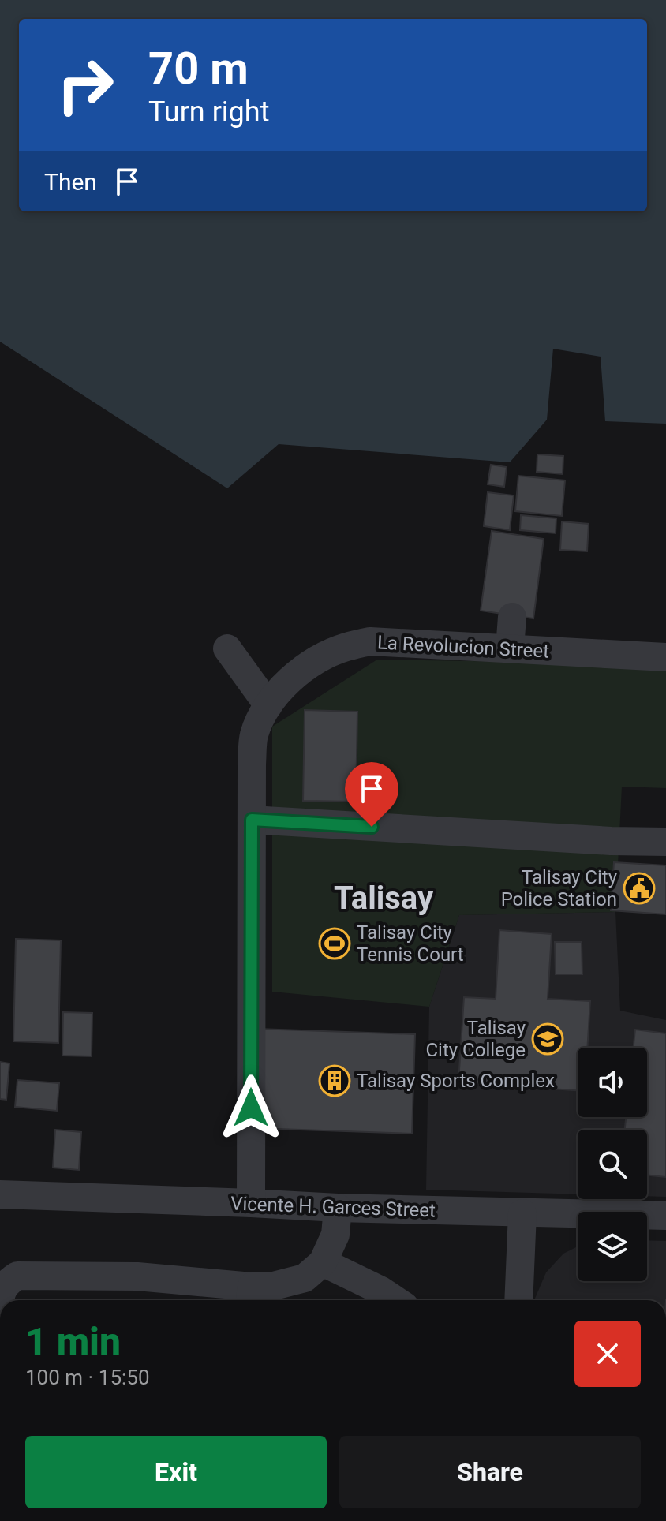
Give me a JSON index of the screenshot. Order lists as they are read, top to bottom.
{
  "streets": {
    "street": ["La Revolucion Street", "Vicente H. Garces Street"]
  },
  "crossings": [
    ["La Revolucion Street", "Vicente H. Garces Street"]
  ],
  "districts": ["Talisay"],
  "places": {
    "public building": ["Talisay City Police Station"],
    "sports": ["Talisay City Tennis Court"],
    "school or university": ["Talisay City College"],
    "building": ["Talisay Sports Complex"]
  },
  "page": {
    "turn": ["70 m", "Turn right"],
    "then": "Then",
    "heading": ["1 min", "100 m · 15:50"],
    "buttons": ["Exit", "Share"]
  }
}
